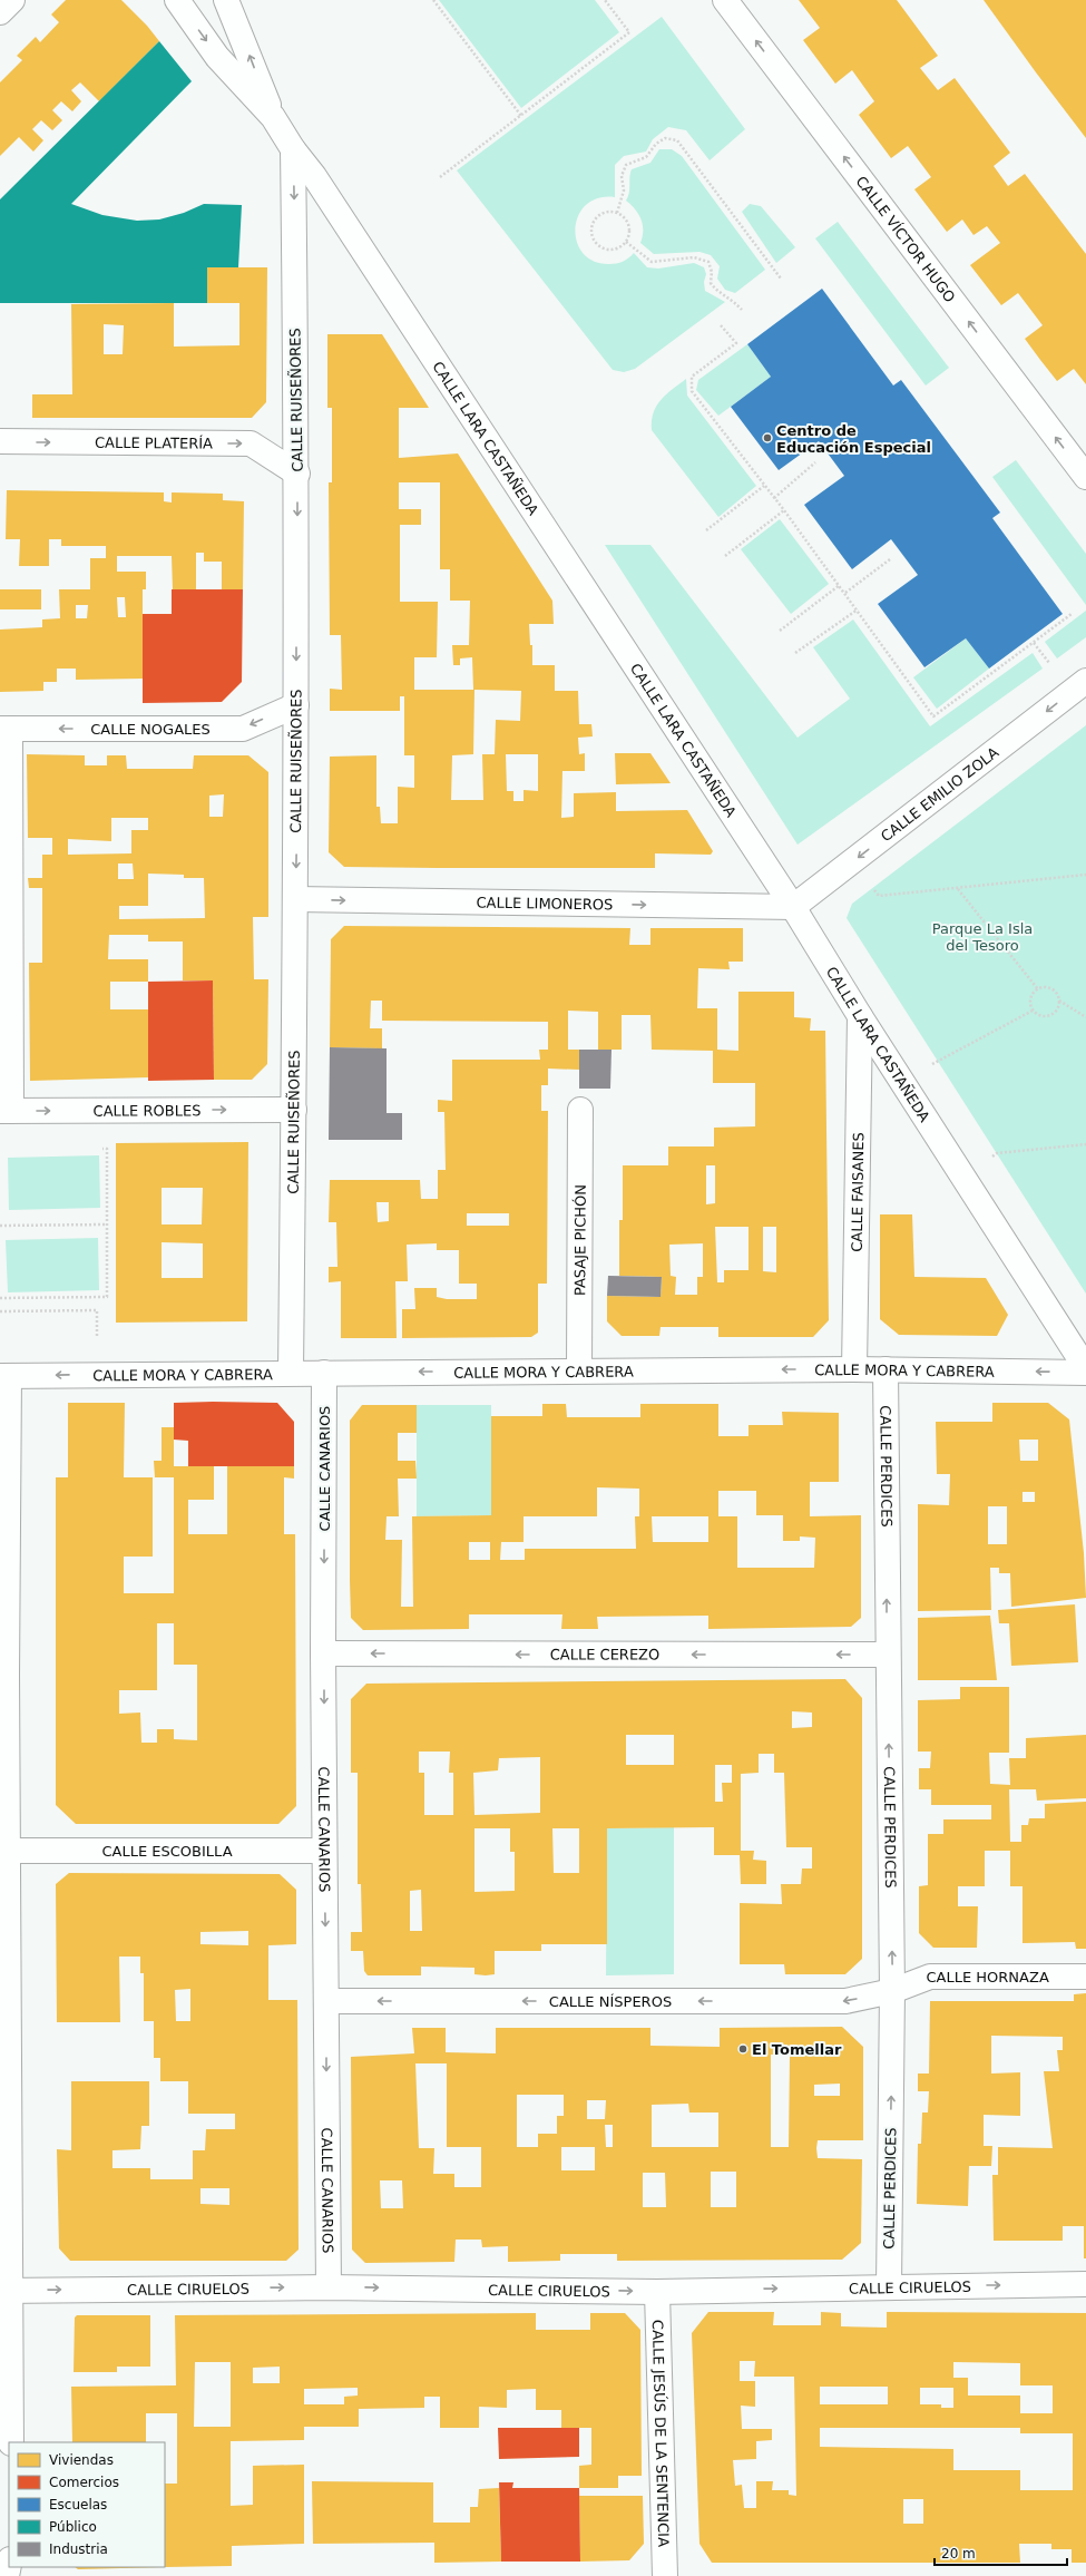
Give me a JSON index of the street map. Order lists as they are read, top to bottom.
{
  "streets": {
    "street": [
      "CALLE VÍCTOR HUGO",
      "CALLE RUISEÑORES",
      "CALLE LARA CASTAÑEDA",
      "CALLE PLATERÍA",
      "CALLE NOGALES",
      "CALLE EMILIO ZOLA",
      "CALLE LIMONEROS",
      "CALLE ROBLES",
      "CALLE FAISANES",
      "PASAJE PICHÓN",
      "CALLE MORA Y CABRERA",
      "CALLE PERDICES",
      "CALLE CANARIOS",
      "CALLE CEREZO",
      "CALLE ESCOBILLA",
      "CALLE HORNAZA",
      "CALLE NÍSPEROS",
      "CALLE CIRUELOS",
      "CALLE JESÚS DE LA SENTENCIA"
    ]
  },
  "crossings": [
    ["CALLE RUISEÑORES", "CALLE LARA CASTAÑEDA"],
    ["CALLE RUISEÑORES", "CALLE PLATERÍA"],
    ["CALLE RUISEÑORES", "CALLE NOGALES"],
    ["CALLE RUISEÑORES", "CALLE LIMONEROS"],
    ["CALLE RUISEÑORES", "CALLE ROBLES"],
    ["CALLE RUISEÑORES", "CALLE MORA Y CABRERA"],
    ["CALLE LARA CASTAÑEDA", "CALLE EMILIO ZOLA"],
    ["CALLE LARA CASTAÑEDA", "CALLE LIMONEROS"],
    ["CALLE LARA CASTAÑEDA", "CALLE FAISANES"],
    ["CALLE EMILIO ZOLA", "CALLE LIMONEROS"],
    ["CALLE FAISANES", "CALLE MORA Y CABRERA"],
    ["PASAJE PICHÓN", "CALLE MORA Y CABRERA"],
    ["CALLE MORA Y CABRERA", "CALLE PERDICES"],
    ["CALLE MORA Y CABRERA", "CALLE CANARIOS"],
    ["CALLE PERDICES", "CALLE CEREZO"],
    ["CALLE PERDICES", "CALLE HORNAZA"],
    ["CALLE PERDICES", "CALLE NÍSPEROS"],
    ["CALLE PERDICES", "CALLE CIRUELOS"],
    ["CALLE CANARIOS", "CALLE CEREZO"],
    ["CALLE CANARIOS", "CALLE ESCOBILLA"],
    ["CALLE CANARIOS", "CALLE NÍSPEROS"],
    ["CALLE CANARIOS", "CALLE CIRUELOS"],
    ["CALLE HORNAZA", "CALLE NÍSPEROS"],
    ["CALLE CIRUELOS", "CALLE JESÚS DE LA SENTENCIA"]
  ],
  "one_way": [
    "CALLE VÍCTOR HUGO",
    "CALLE RUISEÑORES",
    "CALLE PLATERÍA",
    "CALLE NOGALES",
    "CALLE EMILIO ZOLA",
    "CALLE LIMONEROS",
    "CALLE ROBLES",
    "CALLE MORA Y CABRERA",
    "CALLE PERDICES",
    "CALLE CANARIOS",
    "CALLE CEREZO",
    "CALLE NÍSPEROS",
    "CALLE CIRUELOS"
  ],
  "parks": ["Parque La Isla del Tesoro"],
  "places": ["Centro de Educación Especial", "El Tomellar"],
  "legend": [
    "Viviendas",
    "Comercios",
    "Escuelas",
    "Público",
    "Industria"
  ],
  "scale_bar": "20 m"
}
